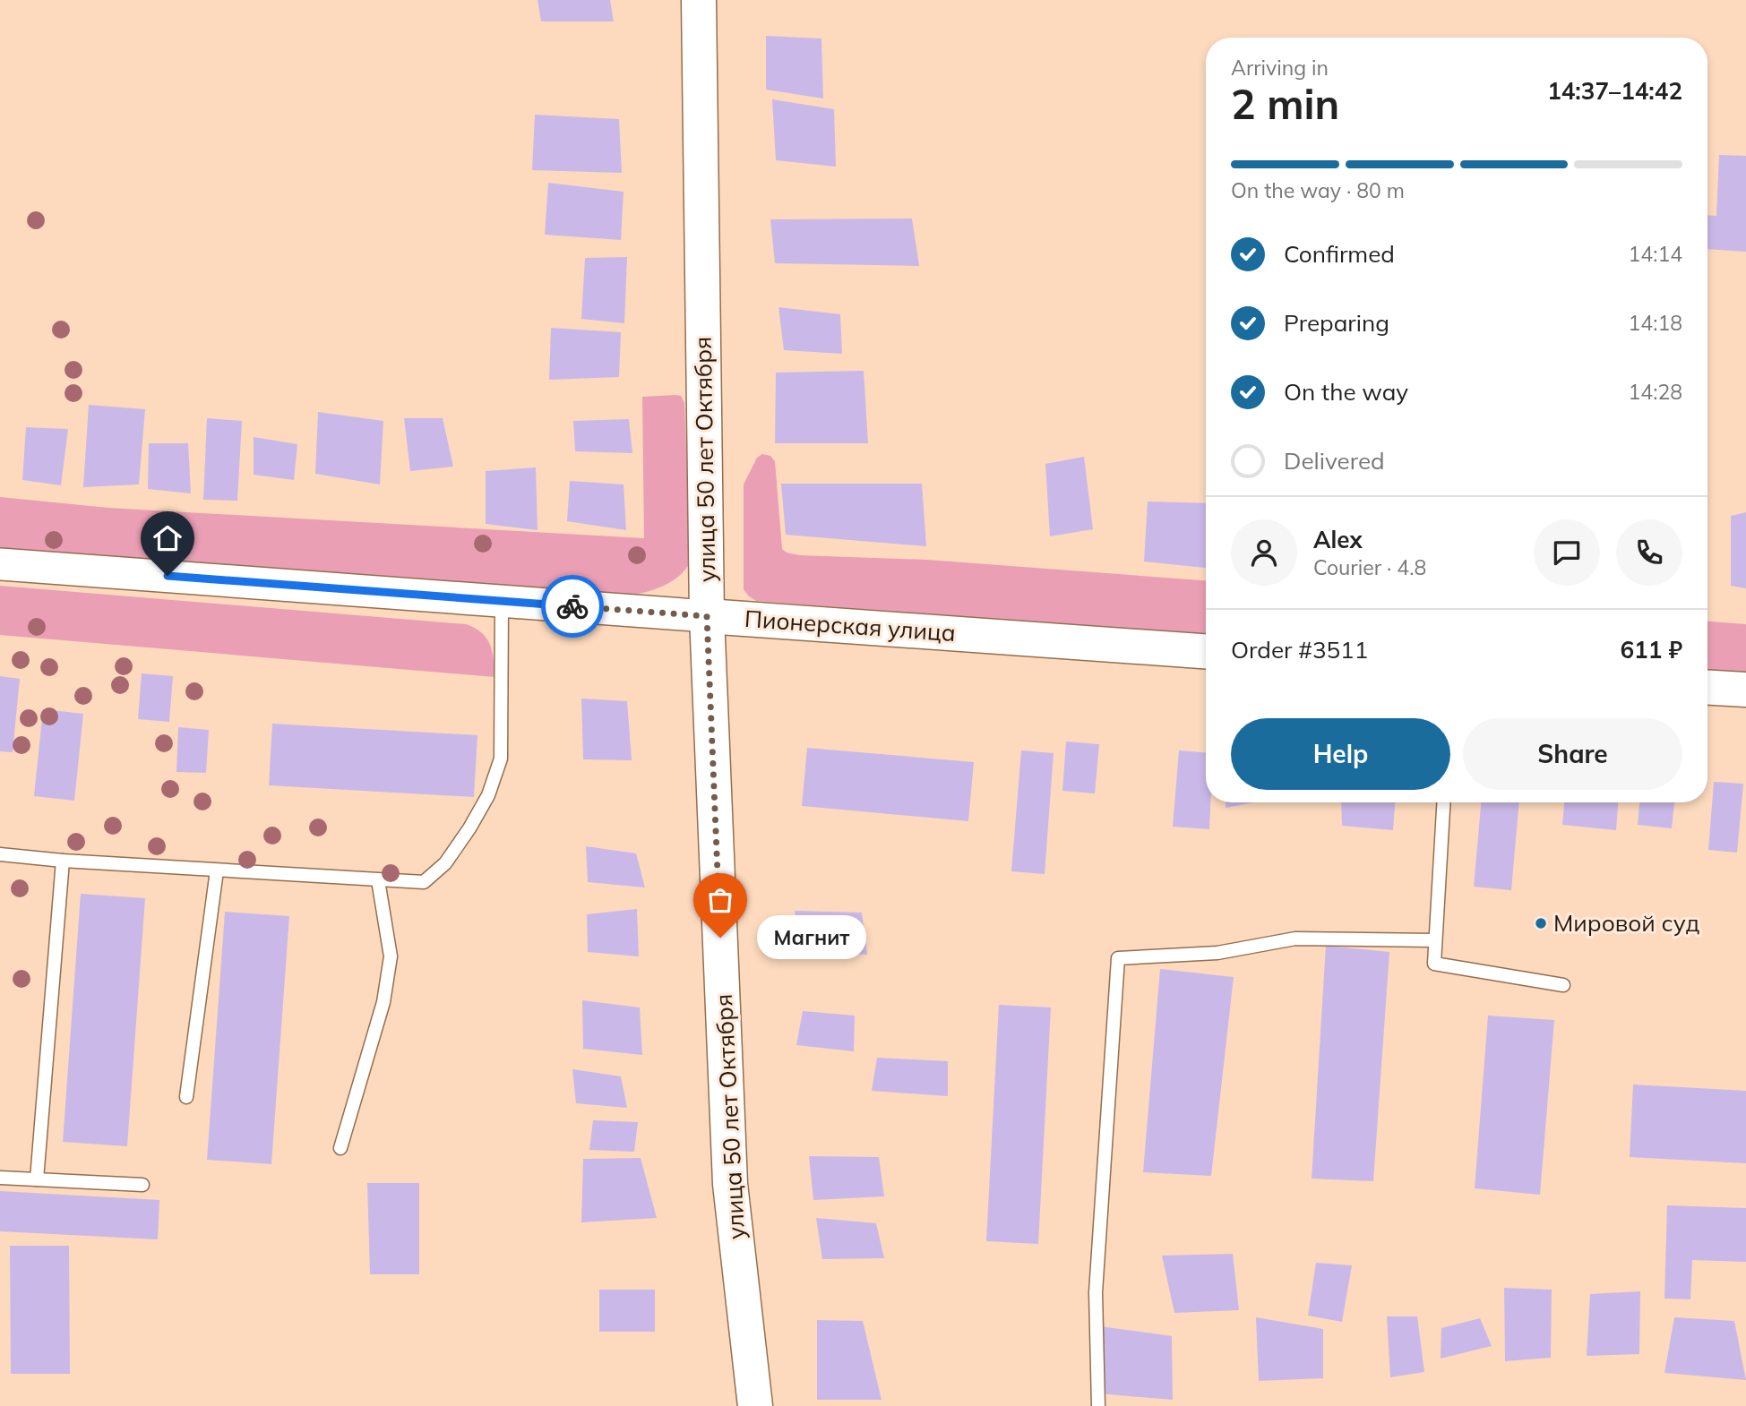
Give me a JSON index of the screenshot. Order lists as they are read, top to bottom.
{
  "streets": {
    "main road": ["улица 50 лет Октября", "Пионерская улица"]
  },
  "crossings": [
    ["улица 50 лет Октября", "Пионерская улица"]
  ],
  "places": ["Мировой суд", "Магнит"],
  "page": {
    "heading": ["2 min", "Arriving in", "14:37–14:42"],
    "panel": [
      "Alex",
      "Courier · 4.8",
      "Order #3511",
      "611 ₽"
    ],
    "bar": "On the way · 80 m",
    "list": [
      ["Confirmed", "14:14"],
      ["Preparing", "14:18"],
      ["On the way", "14:28"],
      "Delivered"
    ],
    "buttons": ["Help", "Share"],
    "bubble": "Магнит"
  }
}
